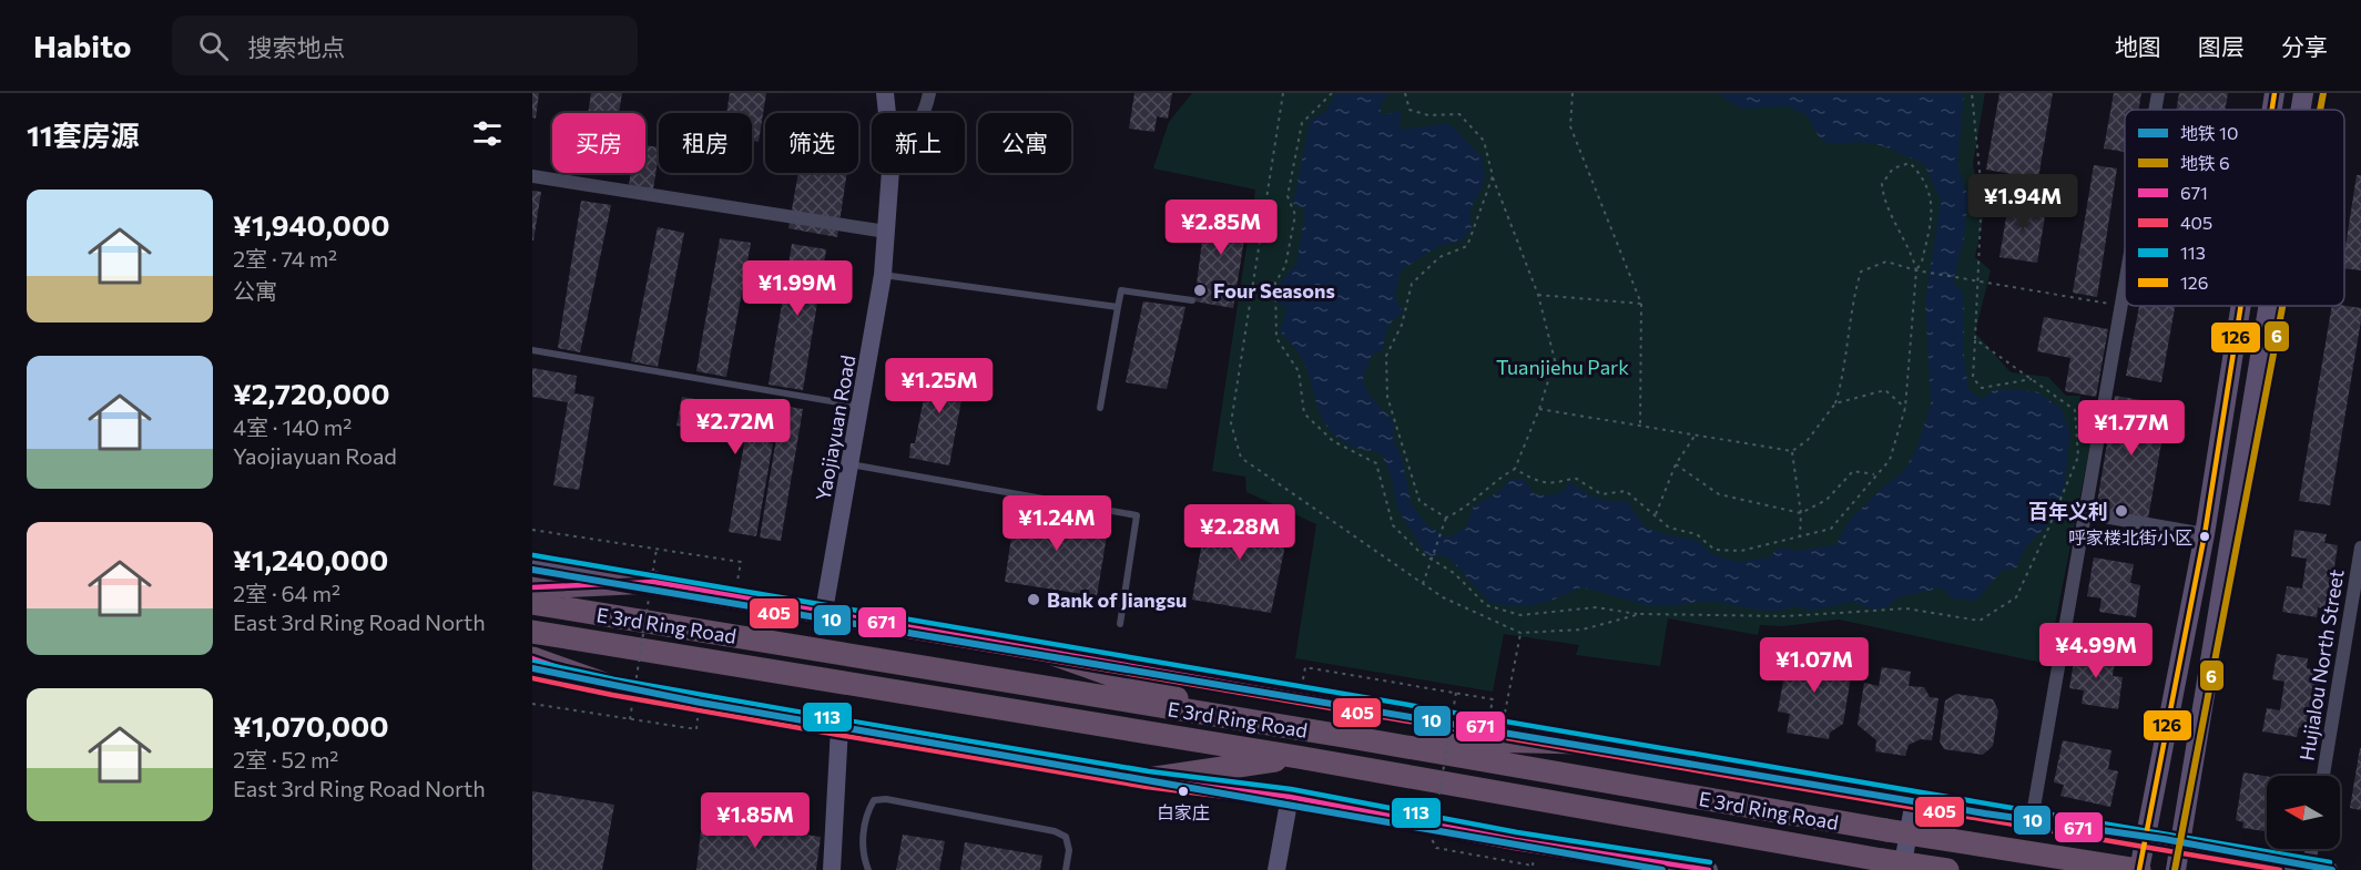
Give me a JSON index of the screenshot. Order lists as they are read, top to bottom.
{
  "streets": {
    "highway": ["E 3rd Ring Road"],
    "street": ["Yaojiayuan Road", "Hujialou North Street"]
  },
  "parks": ["Tuanjiehu Park"],
  "places": [
    "Four Seasons",
    "百年义利",
    "呼家楼北街小区",
    "Bank of Jiangsu",
    "白家庄"
  ],
  "lines": [
    "metro line 6",
    "transit line 126",
    "transit line 113",
    "metro line 10",
    "transit line 405",
    "transit line 671"
  ],
  "legend": [
    "地铁 10",
    "地铁 6",
    "671",
    "405",
    "113",
    "126"
  ],
  "north": "left",
  "page": {
    "header": "Habito",
    "search": "搜索地点",
    "nav": ["地图", "图层", "分享"],
    "heading": "11套房源",
    "chip": [
      "买房",
      "租房",
      "筛选",
      "新上",
      "公寓"
    ],
    "list": [
      {
        "name": "¥1,940,000",
        "note": "2室 · 74 m² · 公寓"
      },
      {
        "name": "¥2,720,000",
        "note": "4室 · 140 m² · Yaojiayuan Road"
      },
      {
        "name": "¥1,240,000",
        "note": "2室 · 64 m² · East 3rd Ring Road North"
      },
      {
        "name": "¥1,070,000",
        "note": "2室 · 52 m² · East 3rd Ring Road North"
      }
    ],
    "price": [
      "¥1.94M",
      "¥2.85M",
      "¥1.99M",
      "¥1.25M",
      "¥2.72M",
      "¥1.77M",
      "¥1.24M",
      "¥2.28M",
      "¥4.99M",
      "¥1.07M",
      "¥1.85M"
    ]
  }
}
